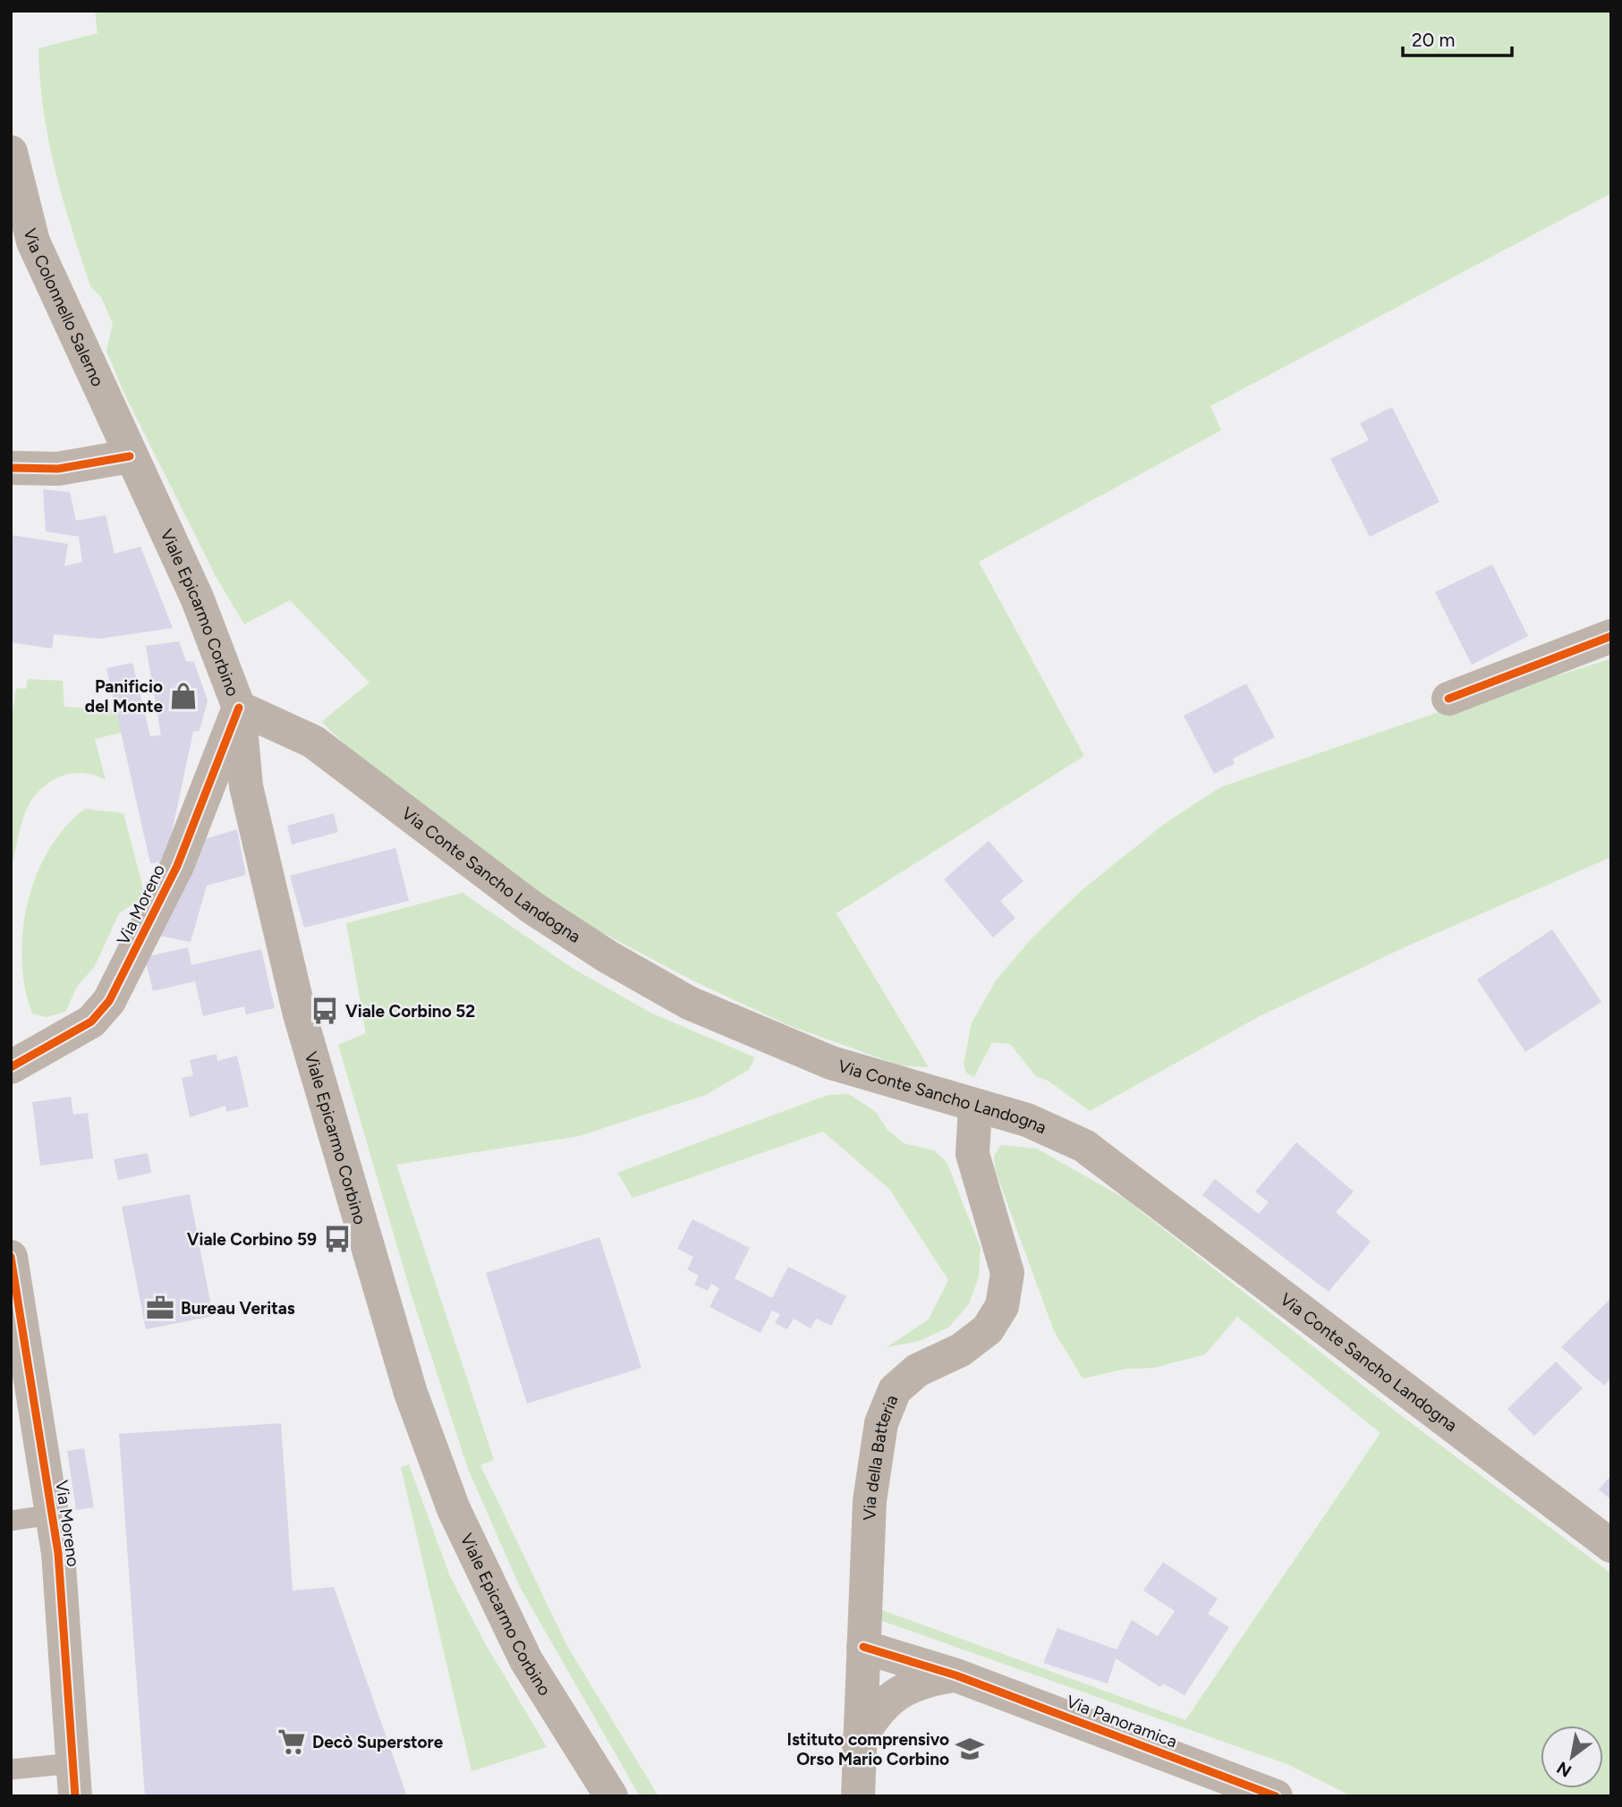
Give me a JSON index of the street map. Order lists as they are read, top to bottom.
{
  "streets": {
    "main road": [
      "Via Colonnello Salerno",
      "Viale Epicarmo Corbino",
      "Via Conte Sancho Landogna",
      "Via della Batteria"
    ],
    "street": ["Via Moreno", "Via Panoramica"]
  },
  "crossings": [
    ["Via Colonnello Salerno", "Viale Epicarmo Corbino"],
    ["Viale Epicarmo Corbino", "Via Conte Sancho Landogna"],
    ["Viale Epicarmo Corbino", "Via Moreno"],
    ["Via Conte Sancho Landogna", "Via Moreno"],
    ["Via Conte Sancho Landogna", "Via della Batteria"],
    ["Via della Batteria", "Via Panoramica"]
  ],
  "places": {
    "shop": ["Panificio del Monte"],
    "bus stop": ["Viale Corbino 52", "Viale Corbino 59"],
    "office": ["Bureau Veritas"],
    "supermarket": ["Decò Superstore"],
    "school or university": ["Istituto comprensivo Orso Mario Corbino"]
  },
  "scale_bar": "20 m",
  "north": "bottom left"
}
